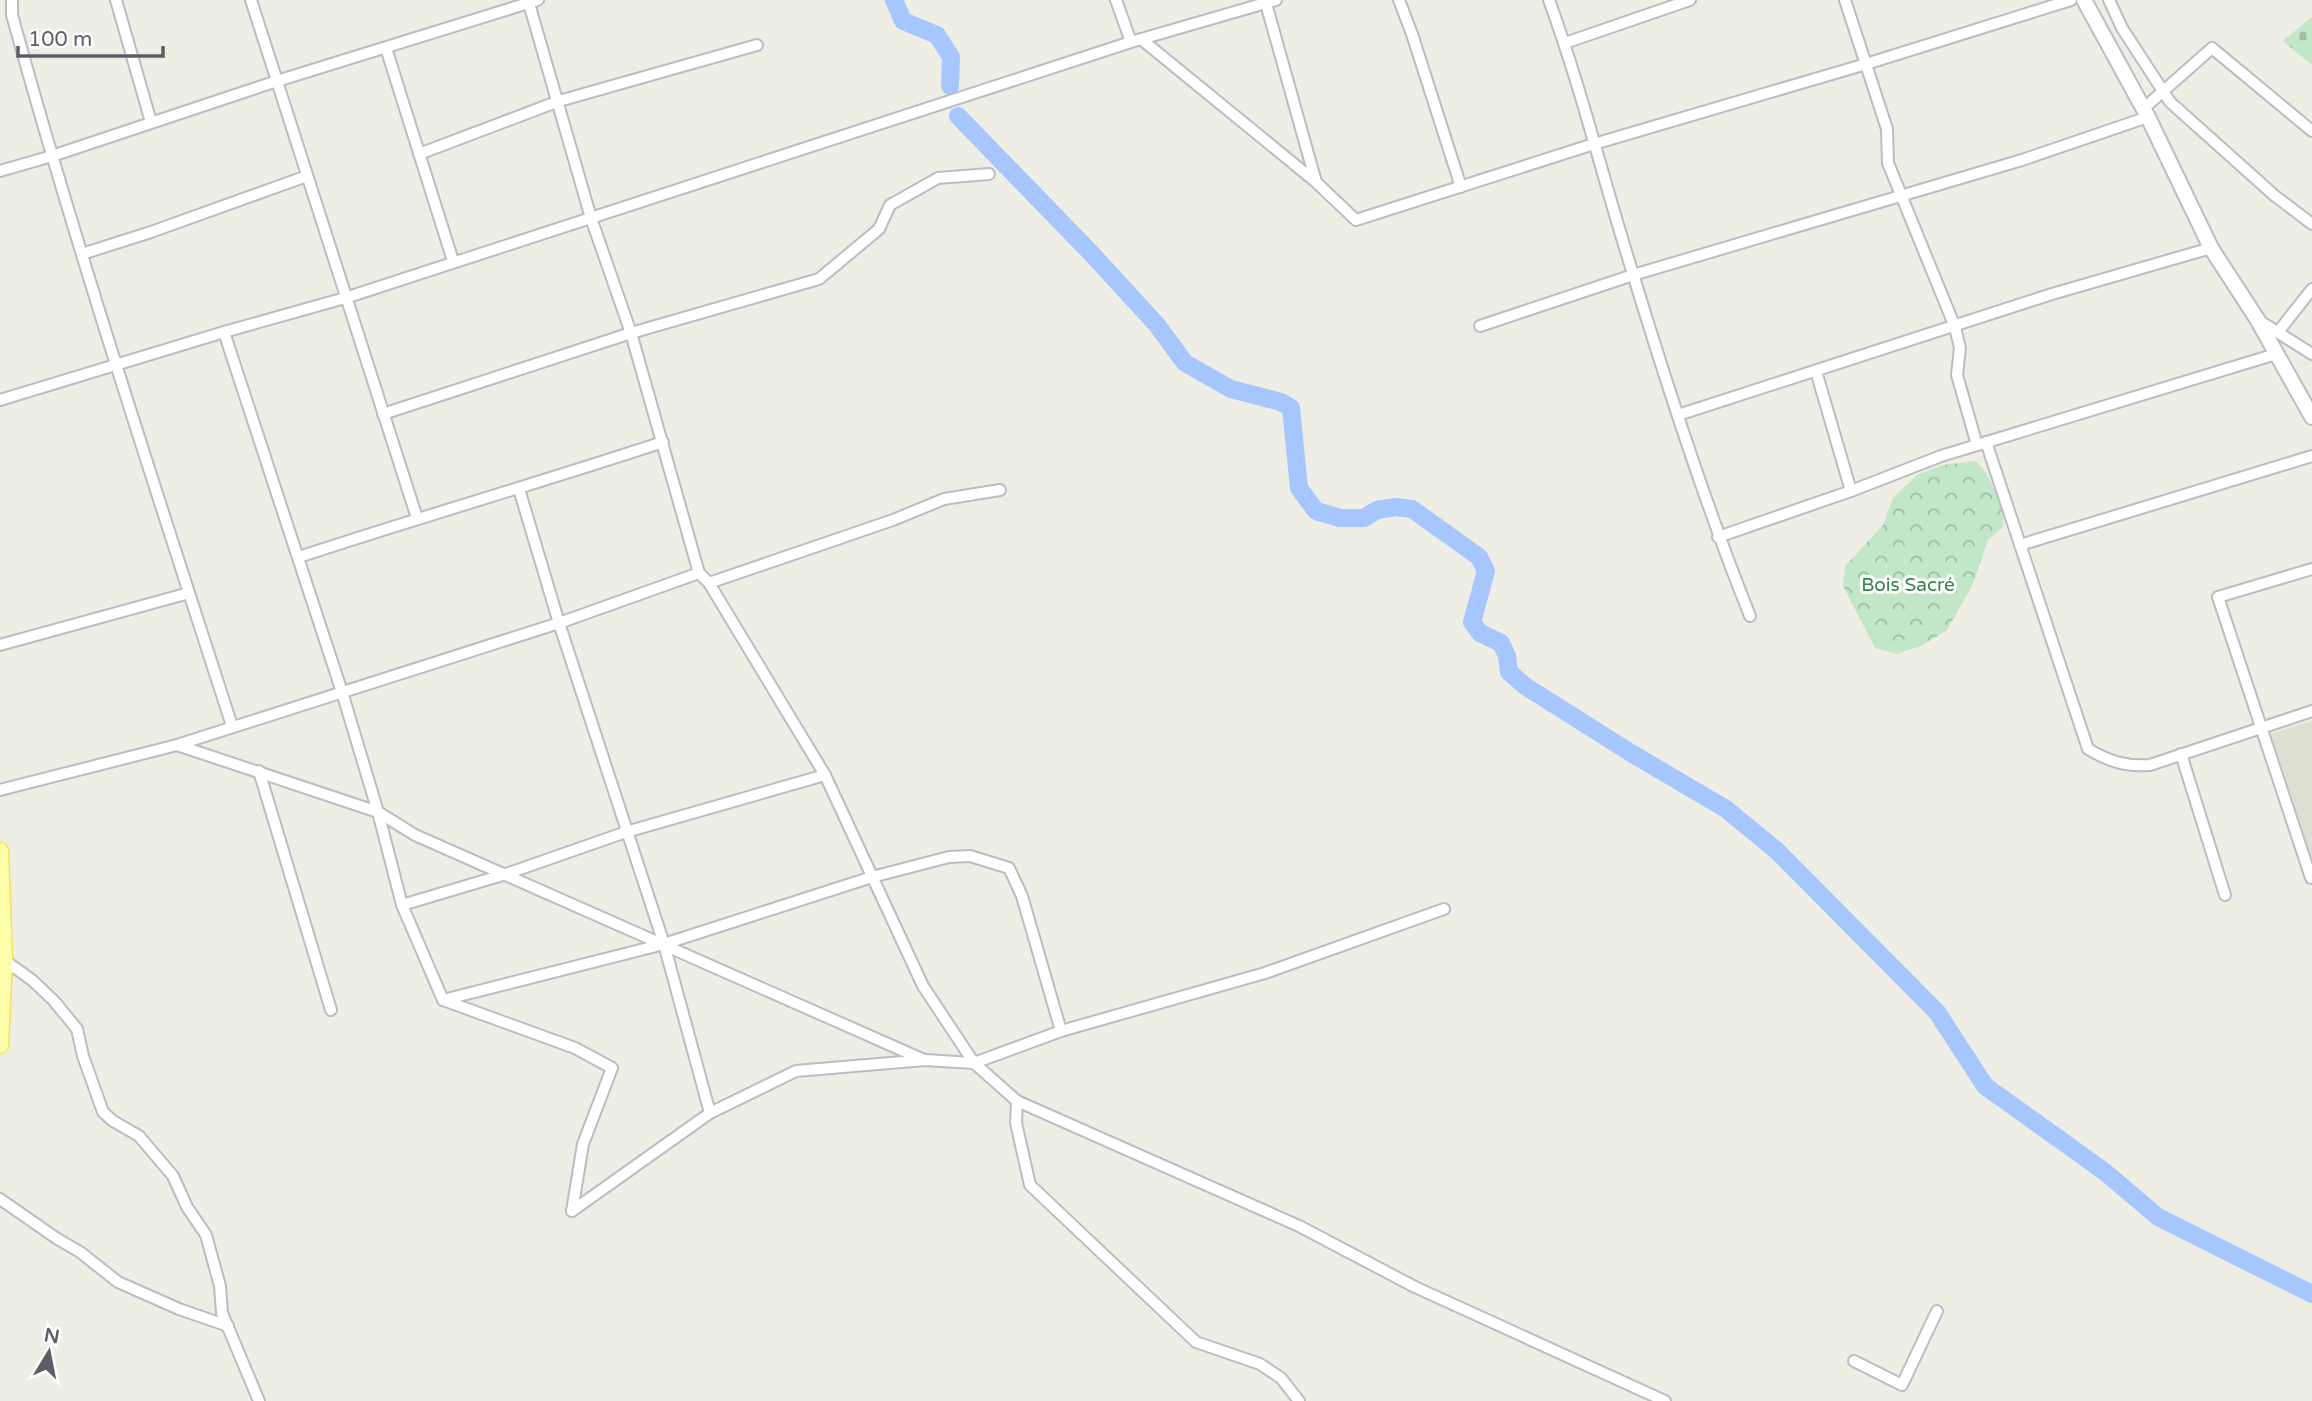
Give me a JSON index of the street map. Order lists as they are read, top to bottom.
{
  "parks": ["Bois Sacré"],
  "scale_bar": "100 m",
  "north": "top"
}
